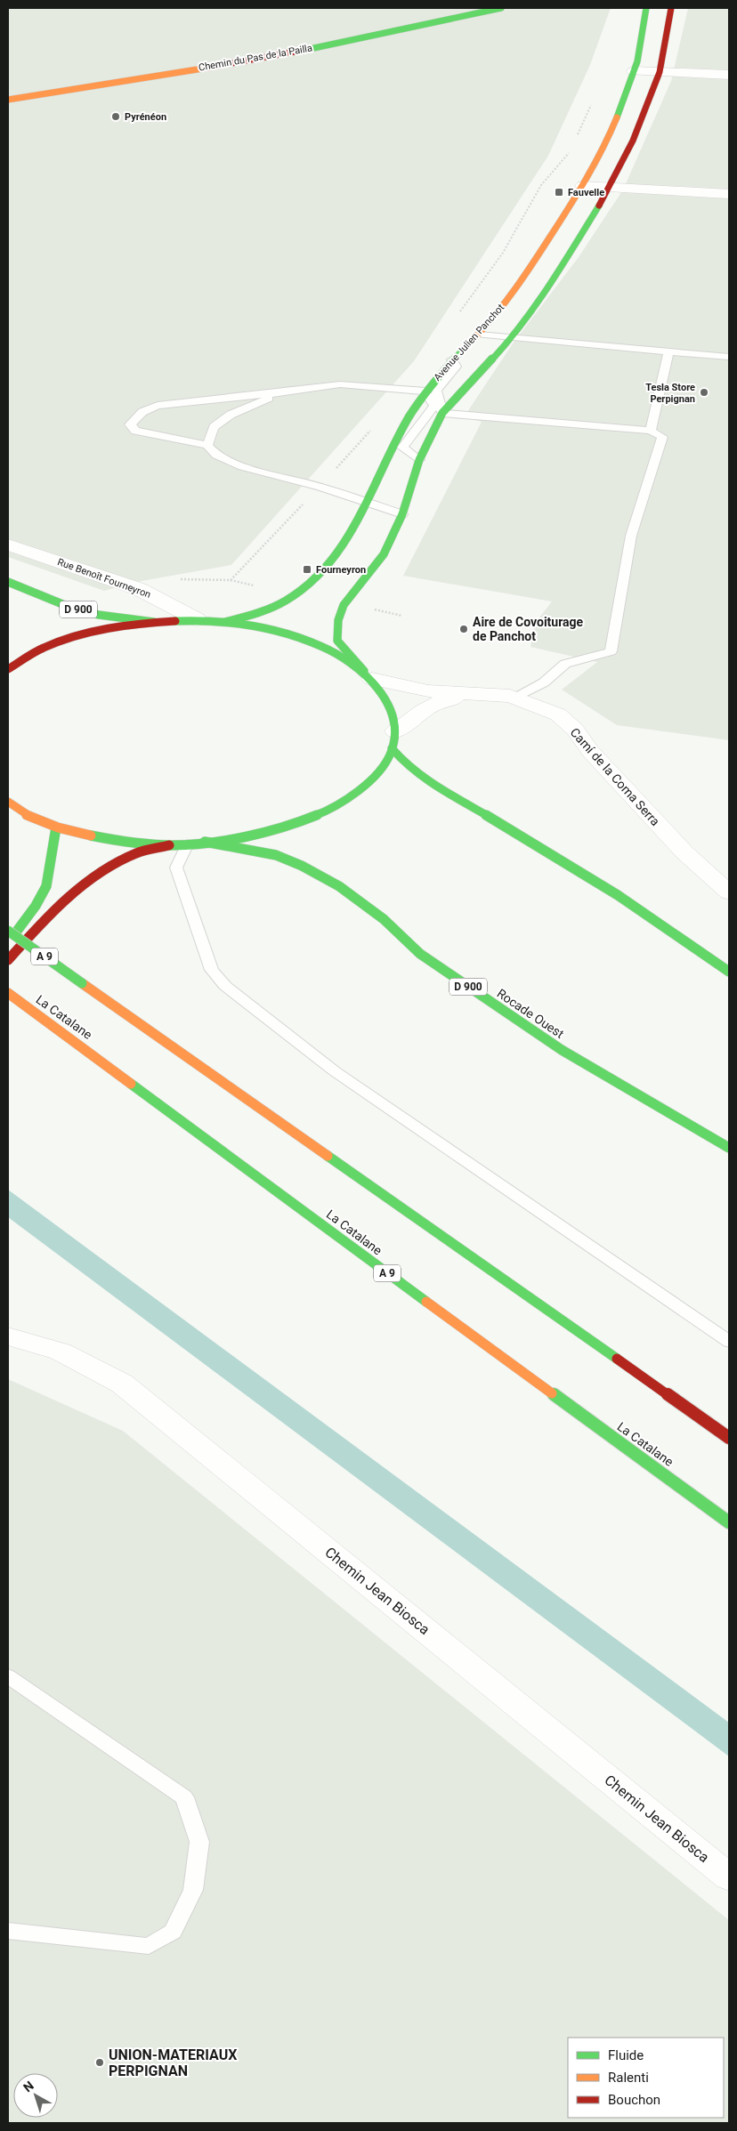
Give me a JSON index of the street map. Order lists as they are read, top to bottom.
{
  "streets": {
    "main road": [
      "Chemin du Pas de la Pailla",
      "Avenue Julien Panchot",
      "D 900",
      "A 9",
      "Rocade Ouest",
      "La Catalane"
    ],
    "street": ["Rue Benoît Fourneyron", "Camí de la Coma Serra", "Chemin Jean Biosca"]
  },
  "places": {
    "other": [
      "Pyrénéon",
      "Tesla Store Perpignan",
      "Aire de Covoiturage de Panchot",
      "UNION-MATERIAUX PERPIGNAN"
    ],
    "transit": ["Fauvelle", "Fourneyron"]
  },
  "legend": ["Fluide", "Ralenti", "Bouchon"],
  "north": "top left"
}
